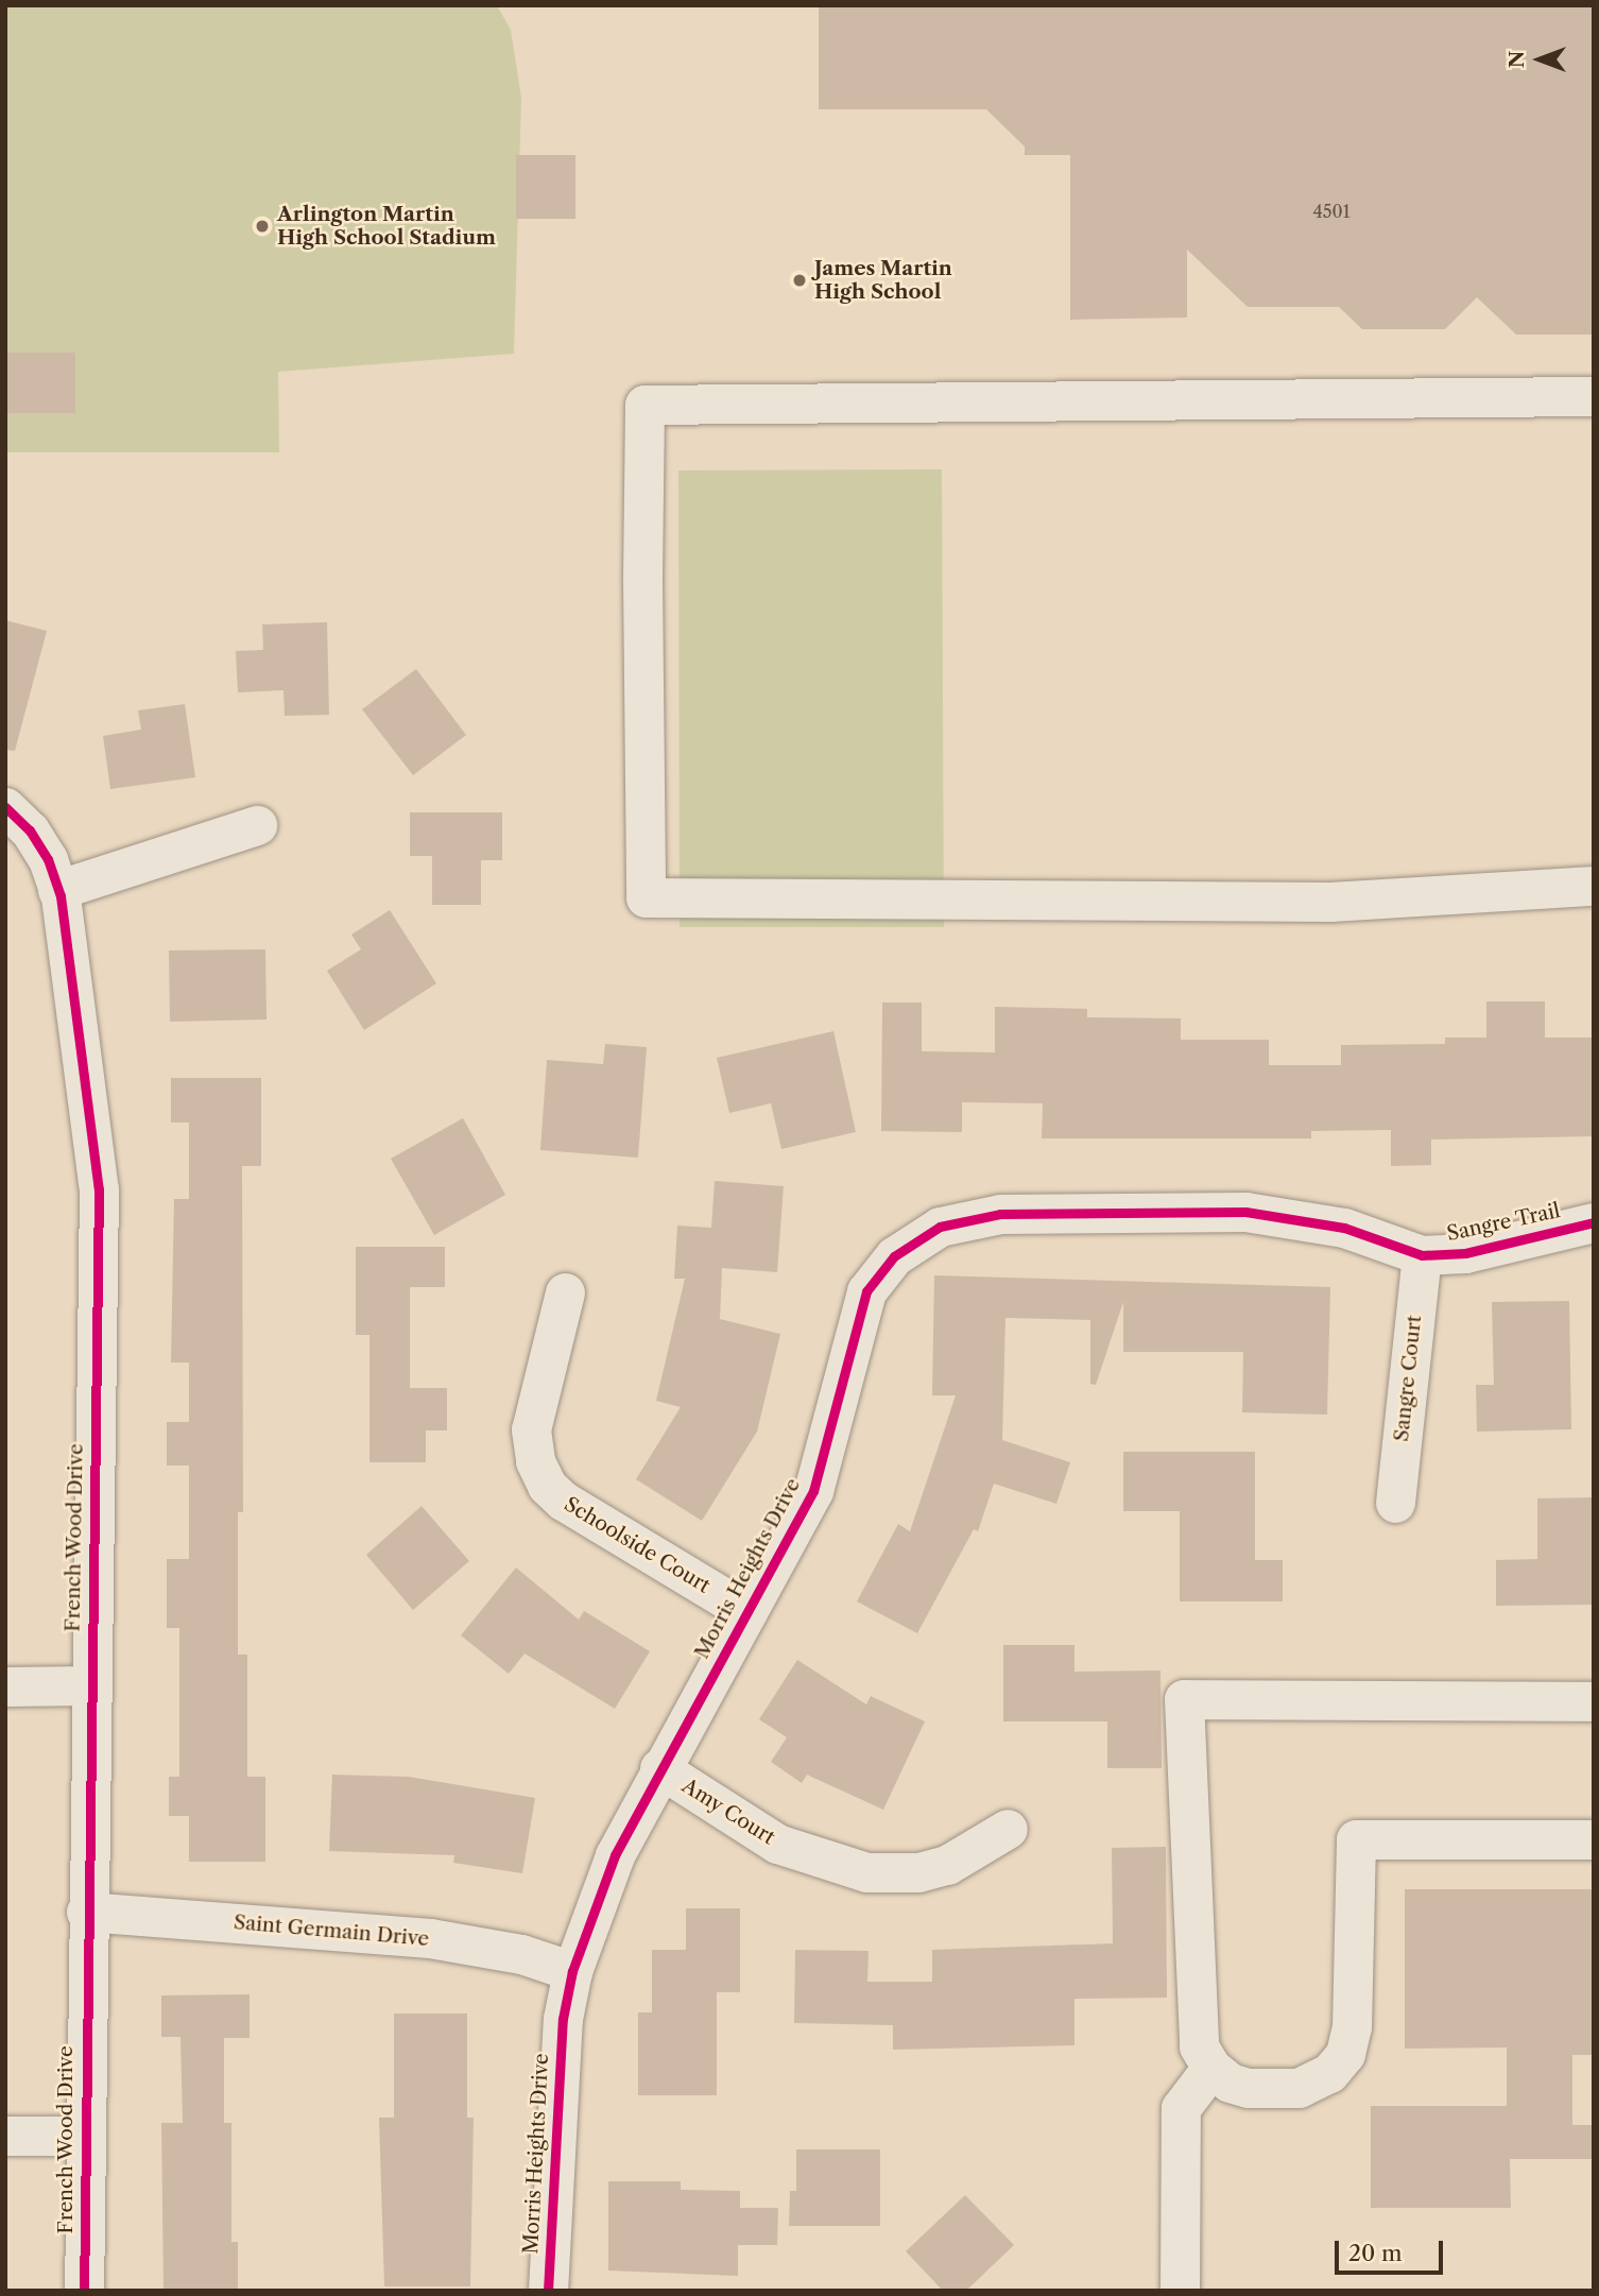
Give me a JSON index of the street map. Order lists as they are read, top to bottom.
{
  "streets": {
    "street": [
      "Sangre Trail",
      "Sangre Court",
      "French Wood Drive",
      "Schoolside Court",
      "Morris Heights Drive",
      "Amy Court",
      "Saint Germain Drive"
    ]
  },
  "crossings": [
    ["Sangre Trail", "Sangre Court"],
    ["Sangre Trail", "Morris Heights Drive"],
    ["Sangre Court", "Morris Heights Drive"],
    ["French Wood Drive", "Saint Germain Drive"],
    ["Schoolside Court", "Morris Heights Drive"],
    ["Morris Heights Drive", "Amy Court"],
    ["Morris Heights Drive", "Saint Germain Drive"]
  ],
  "places": ["Arlington Martin High School Stadium", "James Martin High School"],
  "house_numbers": ["4501"],
  "scale_bar": "20 m",
  "north": "left"
}
